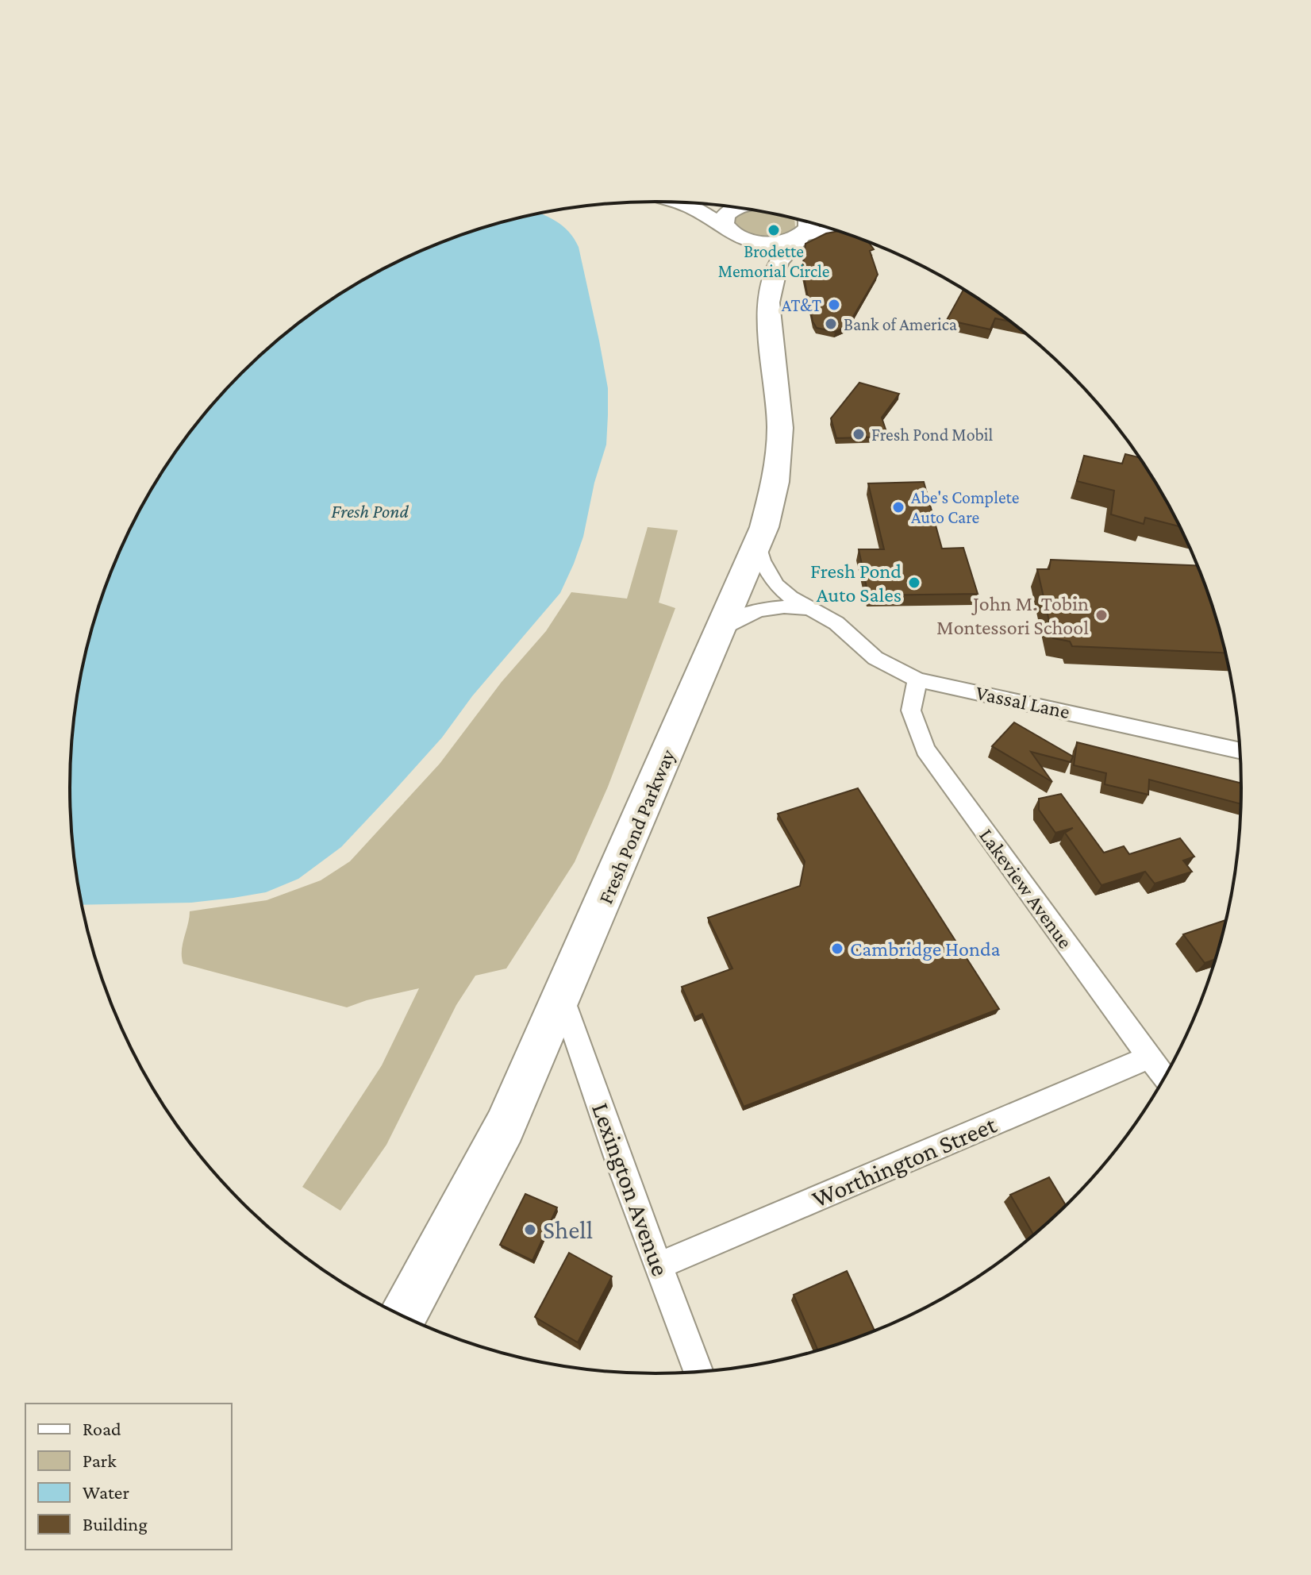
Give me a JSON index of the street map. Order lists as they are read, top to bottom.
{
  "streets": {
    "highway": ["Fresh Pond Parkway"],
    "street": [
      "Vassal Lane",
      "Lakeview Avenue",
      "Worthington Street",
      "Lexington Avenue"
    ]
  },
  "crossings": [
    ["Vassal Lane", "Fresh Pond Parkway"],
    ["Vassal Lane", "Lakeview Avenue"],
    ["Fresh Pond Parkway", "Lexington Avenue"],
    ["Lakeview Avenue", "Worthington Street"],
    ["Worthington Street", "Lexington Avenue"]
  ],
  "water": ["Fresh Pond"],
  "places": [
    "Brodette Memorial Circle",
    "AT&T",
    "Bank of America",
    "Fresh Pond Mobil",
    "Abe's Complete Auto Care",
    "Fresh Pond Auto Sales",
    "John M. Tobin Montessori School",
    "Cambridge Honda",
    "Shell"
  ],
  "legend": [
    "Road",
    "Park",
    "Water",
    "Building"
  ]
}
